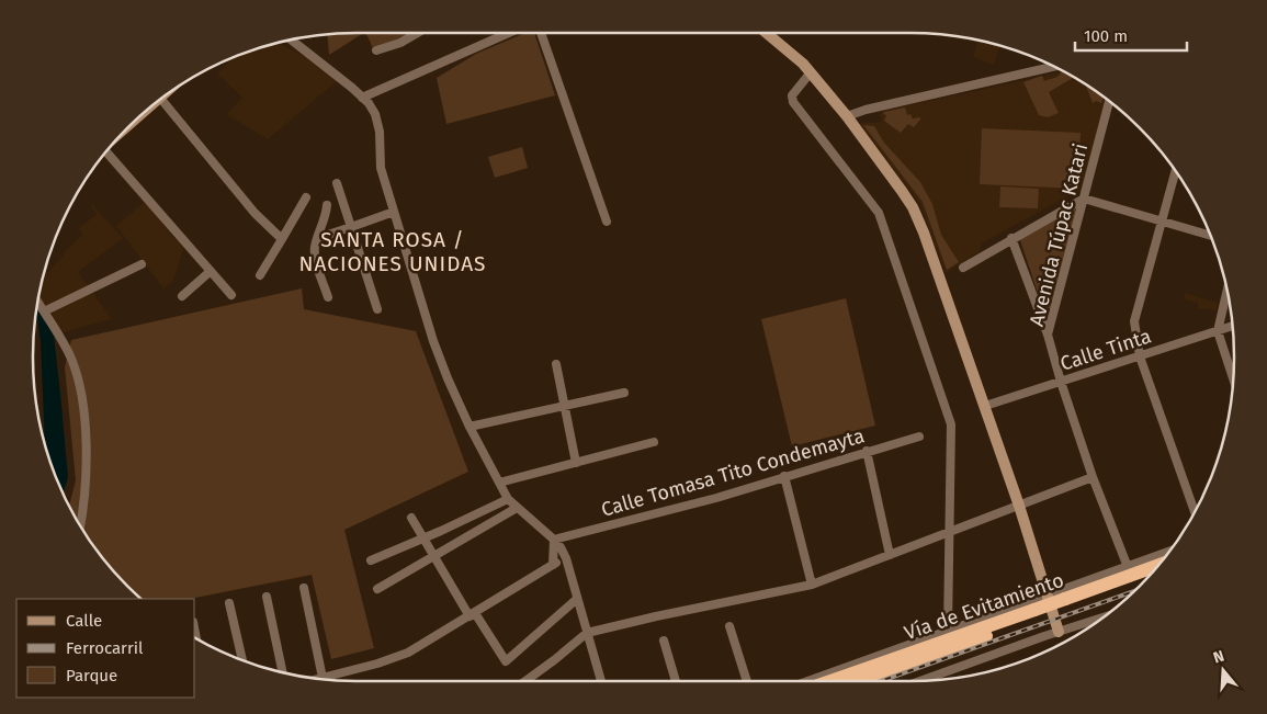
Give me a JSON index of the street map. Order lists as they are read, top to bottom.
{
  "streets": {
    "highway": ["Vía de Evitamiento"],
    "street": ["Avenida Túpac Katari", "Calle Tinta", "Calle Tomasa Tito Condemayta"]
  },
  "crossings": [
    ["Avenida Túpac Katari", "Calle Tinta"]
  ],
  "districts": ["SANTA ROSA / NACIONES UNIDAS"],
  "legend": ["Calle", "Ferrocarril", "Parque"],
  "scale_bar": "100 m",
  "north": "top"
}
